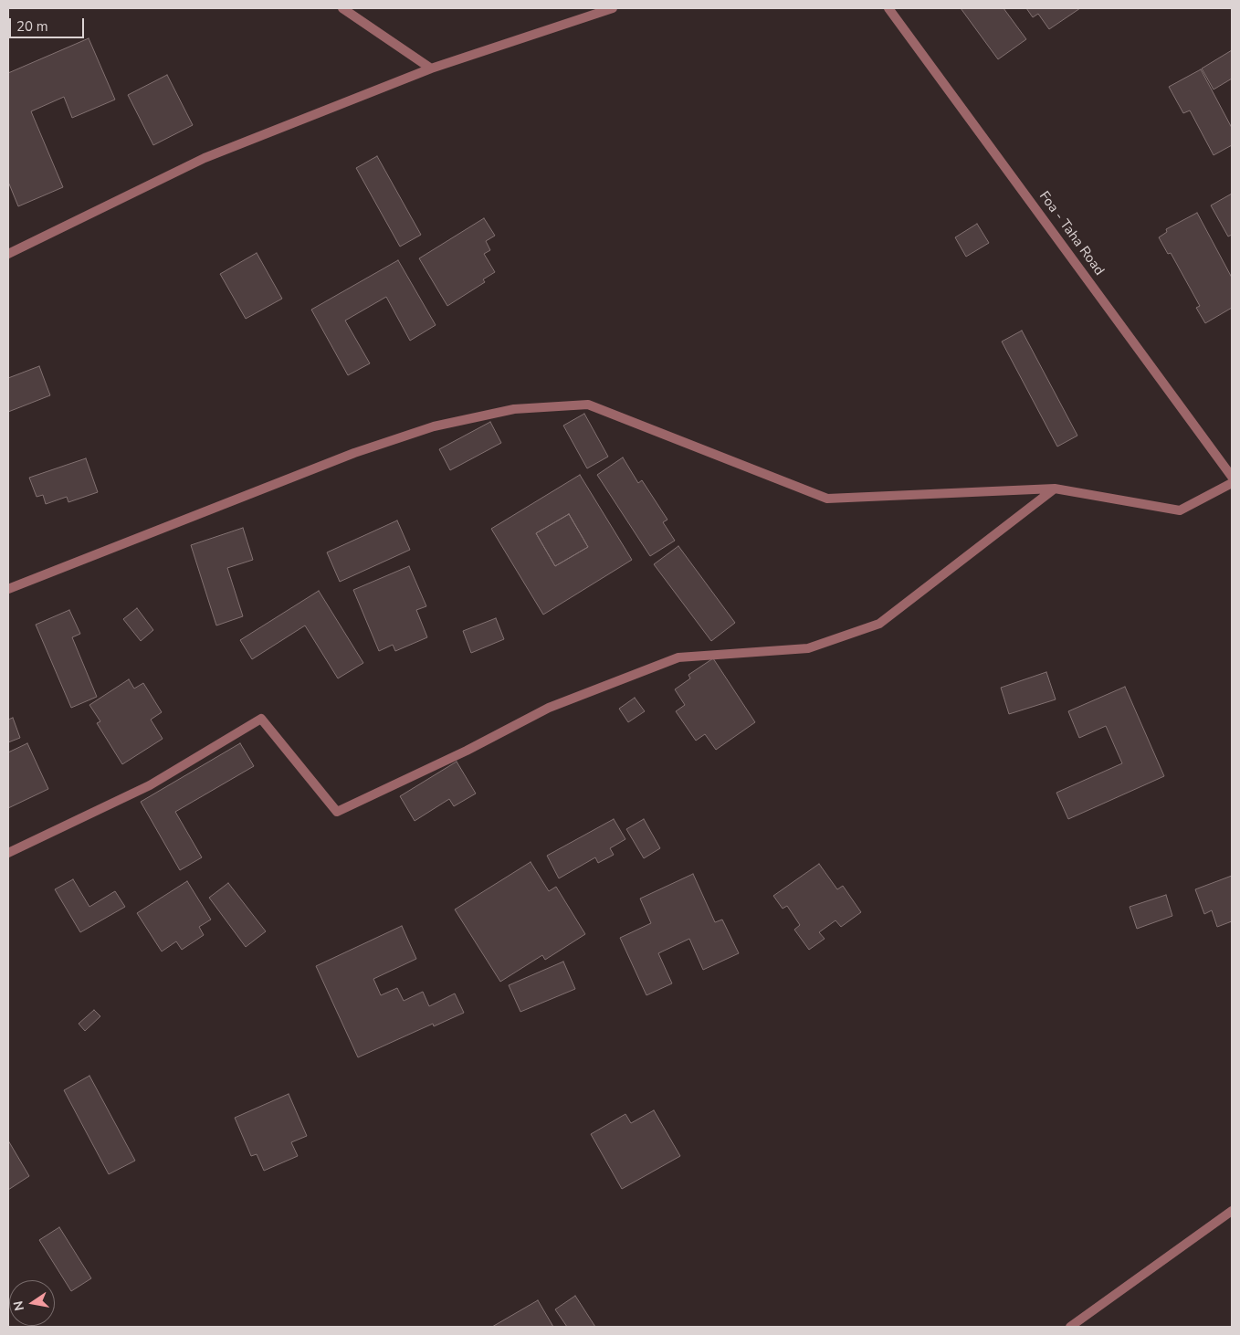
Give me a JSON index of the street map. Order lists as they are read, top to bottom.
{
  "streets": {
    "street": ["Foa - Taha Road"]
  },
  "scale_bar": "20 m",
  "north": "left"
}
